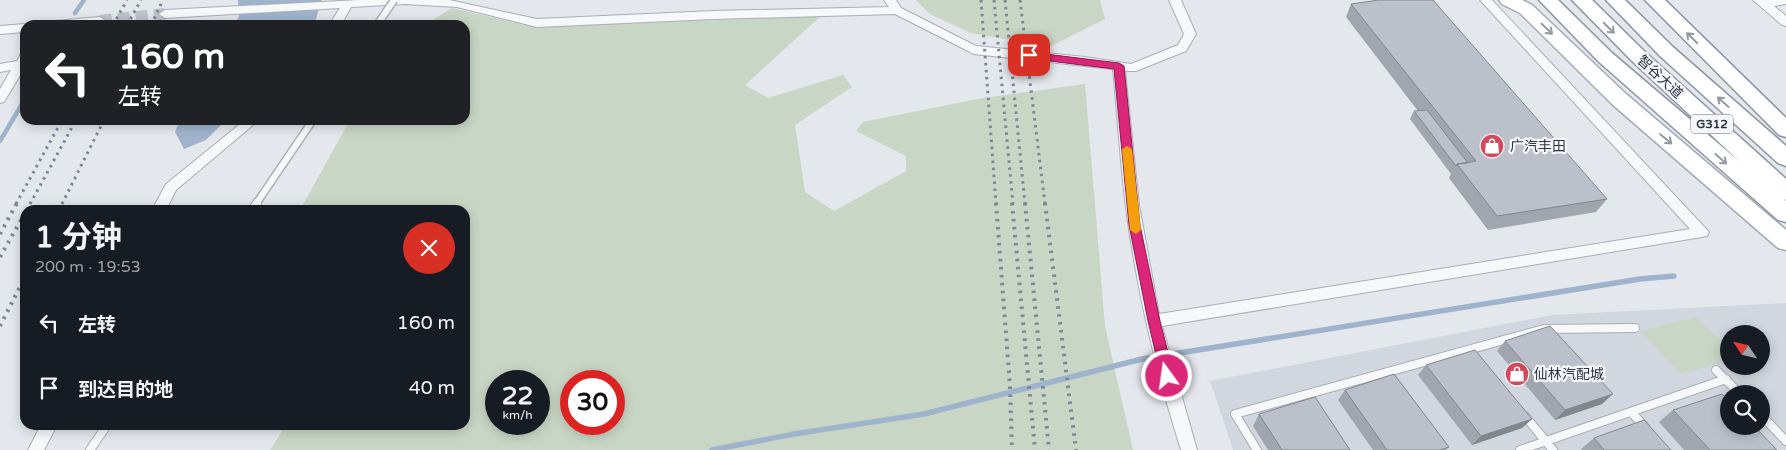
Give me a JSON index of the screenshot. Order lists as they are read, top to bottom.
{
  "streets": {
    "highway": ["智谷大道", "G312"]
  },
  "places": {
    "shop": ["广汽丰田", "仙林汽配城"]
  },
  "north": "top left",
  "page": {
    "turn": ["160 m", "左转"],
    "heading": ["1 分钟", "200 m · 19:53"],
    "list": [
      {
        "name": "左转",
        "value": "160 m"
      },
      {
        "name": "到达目的地",
        "value": "40 m"
      }
    ],
    "speed": "22 km/h",
    "limit": "30"
  }
}
